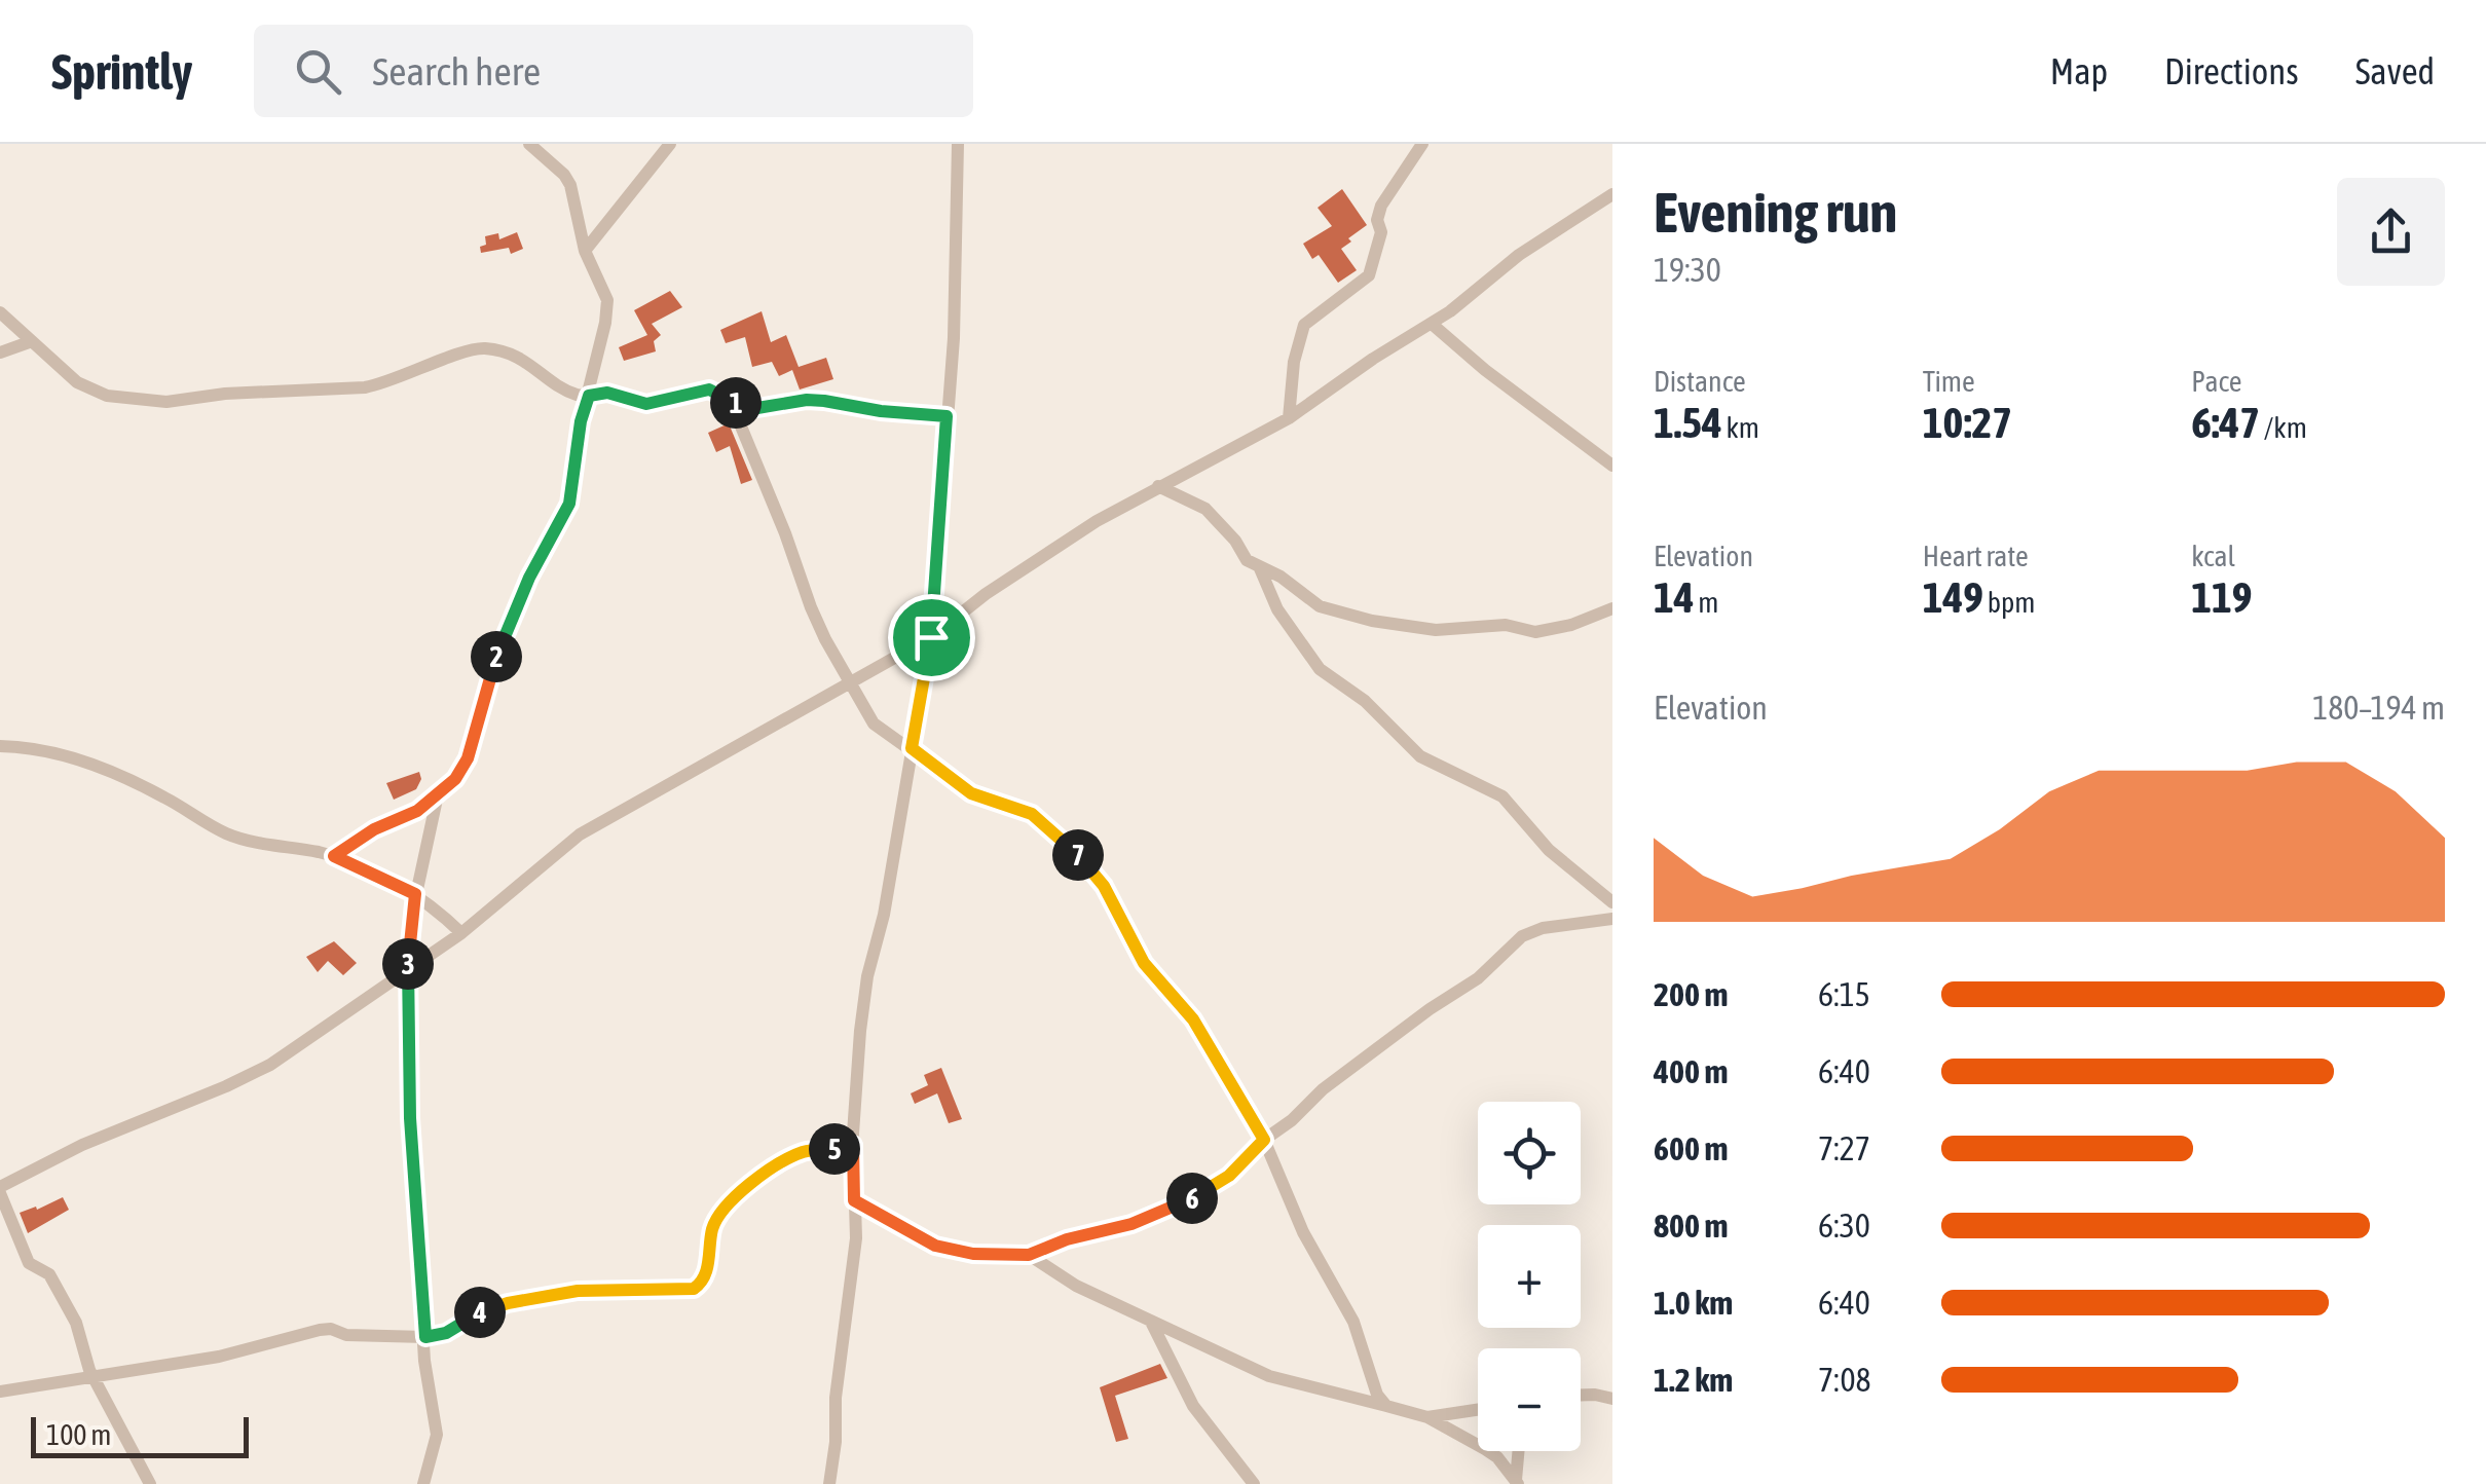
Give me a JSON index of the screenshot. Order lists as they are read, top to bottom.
{
  "scale_bar": "100 m",
  "page": {
    "header": "Sprintly",
    "search": "Search here",
    "nav": ["Map", "Directions", "Saved"],
    "heading": ["Evening run", "19:30"],
    "stats": [
      ["Distance", "1.54 km"],
      ["Time", "10:27"],
      ["Pace", "6:47 /km"],
      ["Elevation", "14 m"],
      ["Heart rate", "149 bpm"],
      ["kcal", "119"]
    ],
    "pins": [
      "1",
      "2",
      "7",
      "3",
      "5",
      "6",
      "4"
    ],
    "chart": ["Elevation", "180–194 m"],
    "list": [
      {
        "name": "200 m",
        "note": "6:15"
      },
      {
        "name": "400 m",
        "note": "6:40"
      },
      {
        "name": "600 m",
        "note": "7:27"
      },
      {
        "name": "800 m",
        "note": "6:30"
      },
      {
        "name": "1.0 km",
        "note": "6:40"
      },
      {
        "name": "1.2 km",
        "note": "7:08"
      }
    ],
    "map_buttons": ["+", "−"],
    "scale": "100 m"
  }
}
